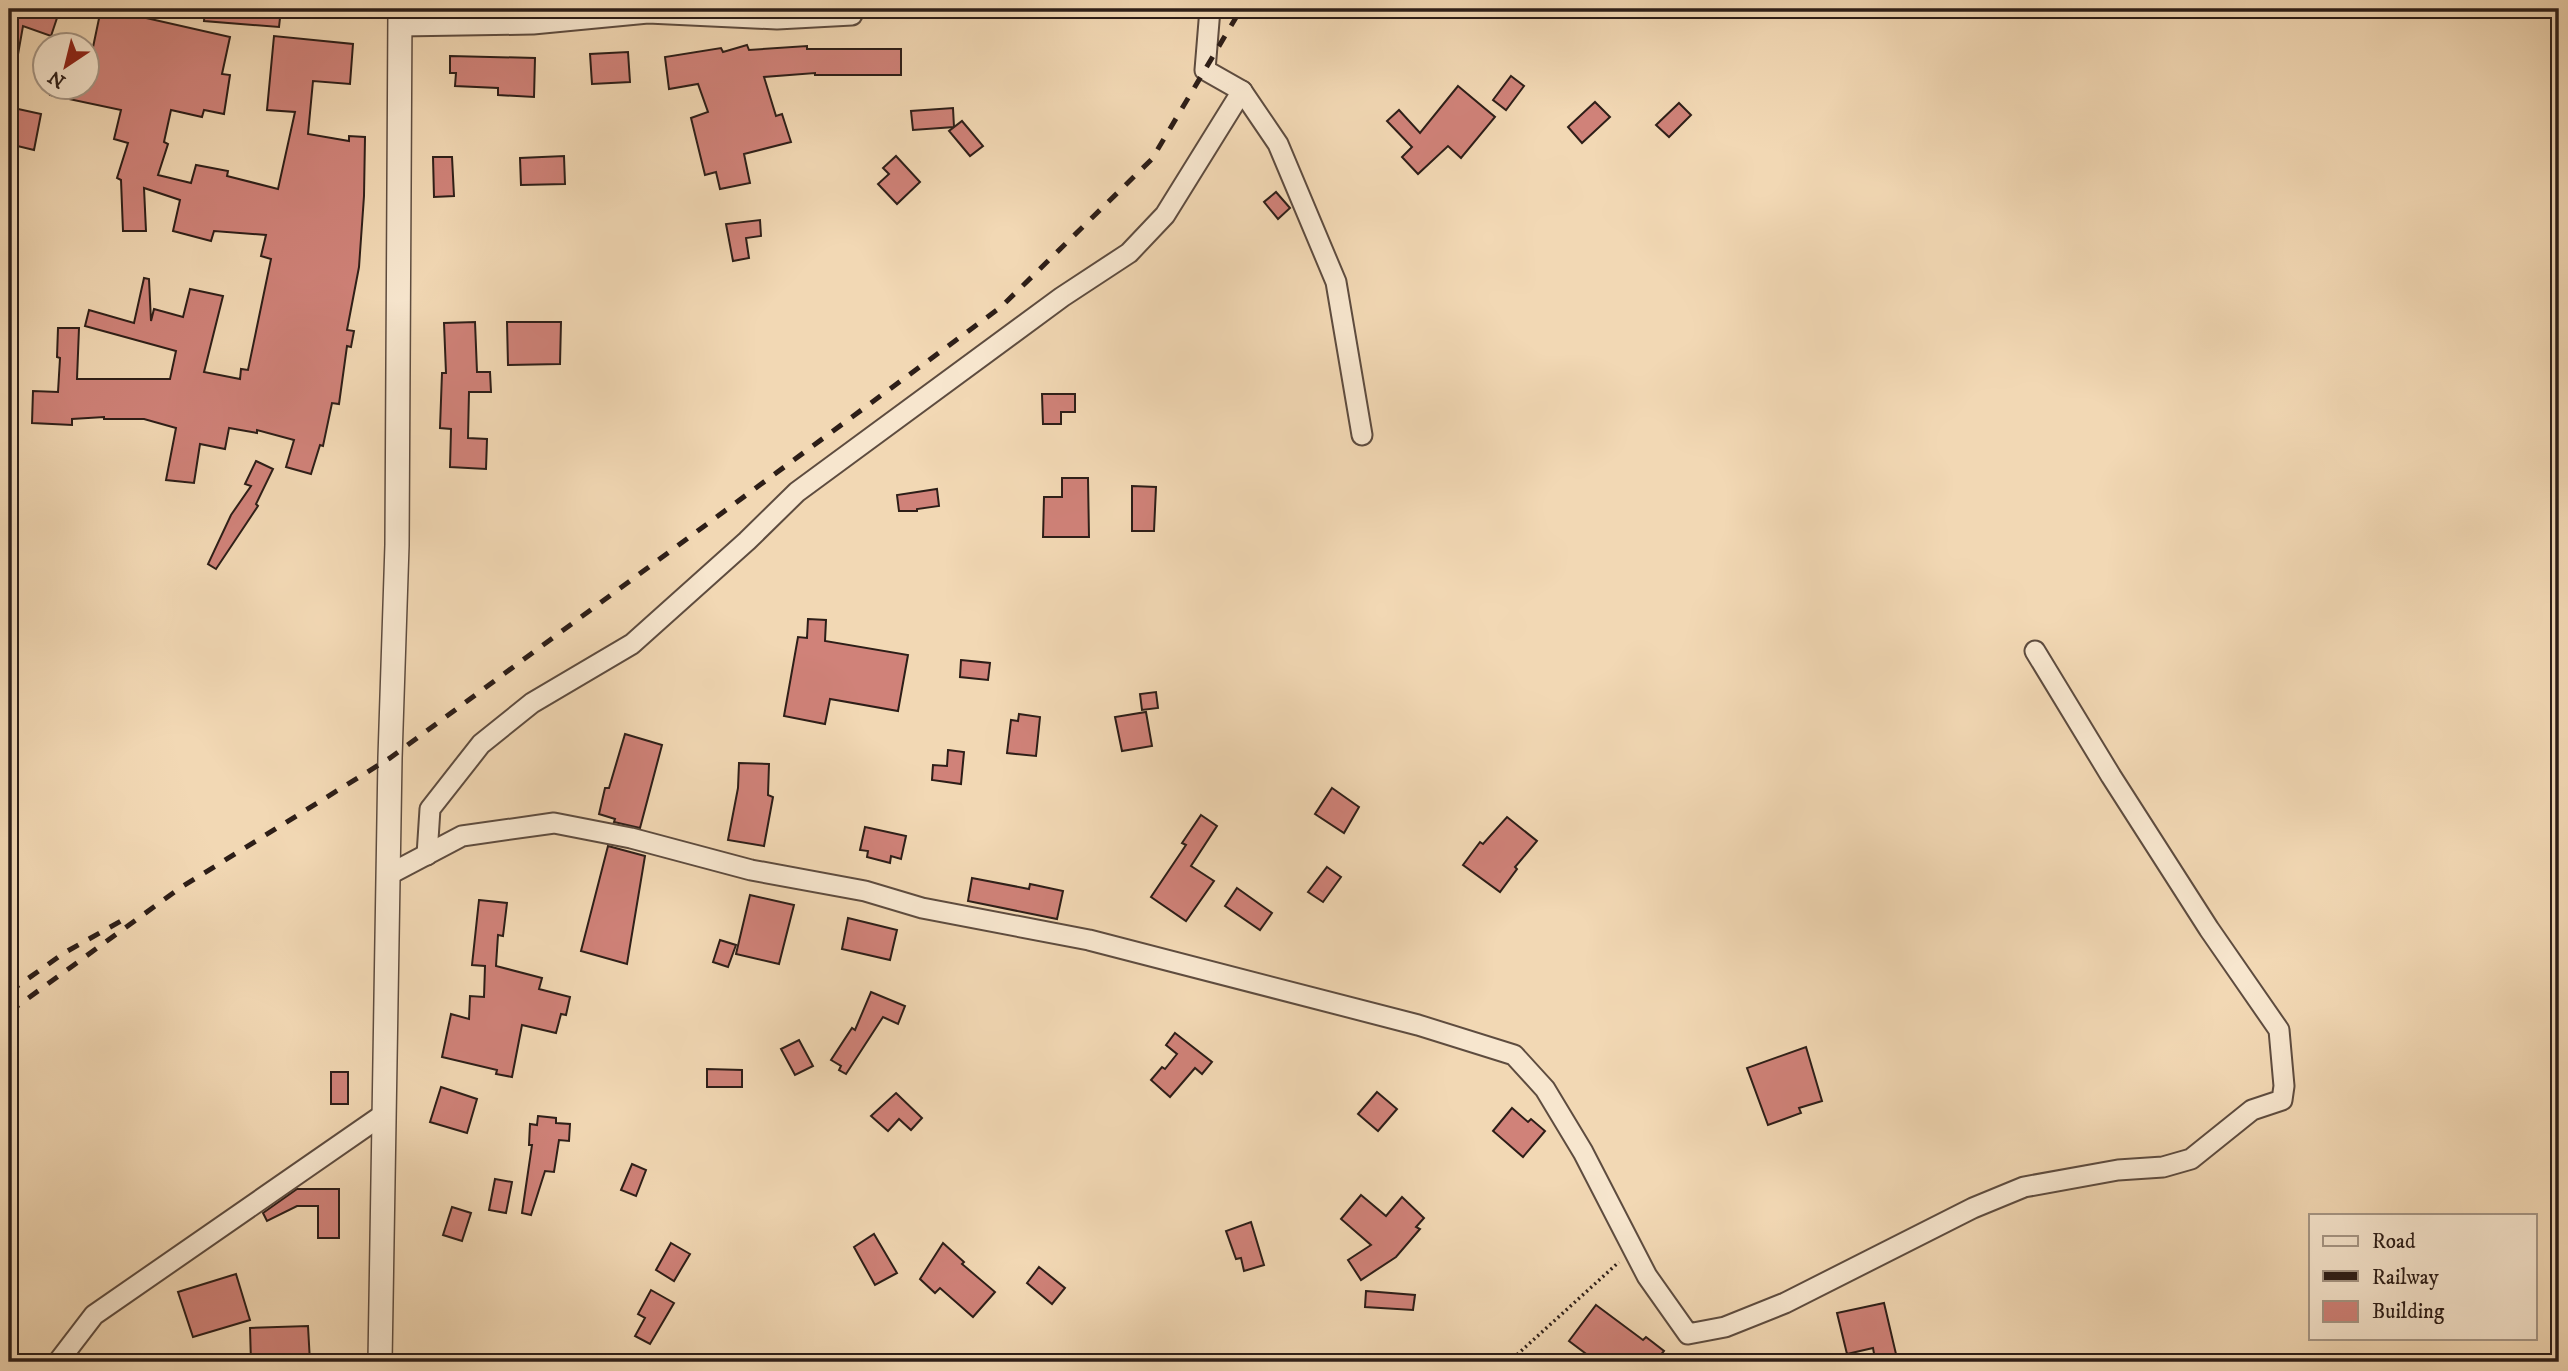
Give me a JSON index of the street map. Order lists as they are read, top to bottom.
{
  "legend": ["Road", "Railway", "Building"],
  "north": "bottom left"
}
